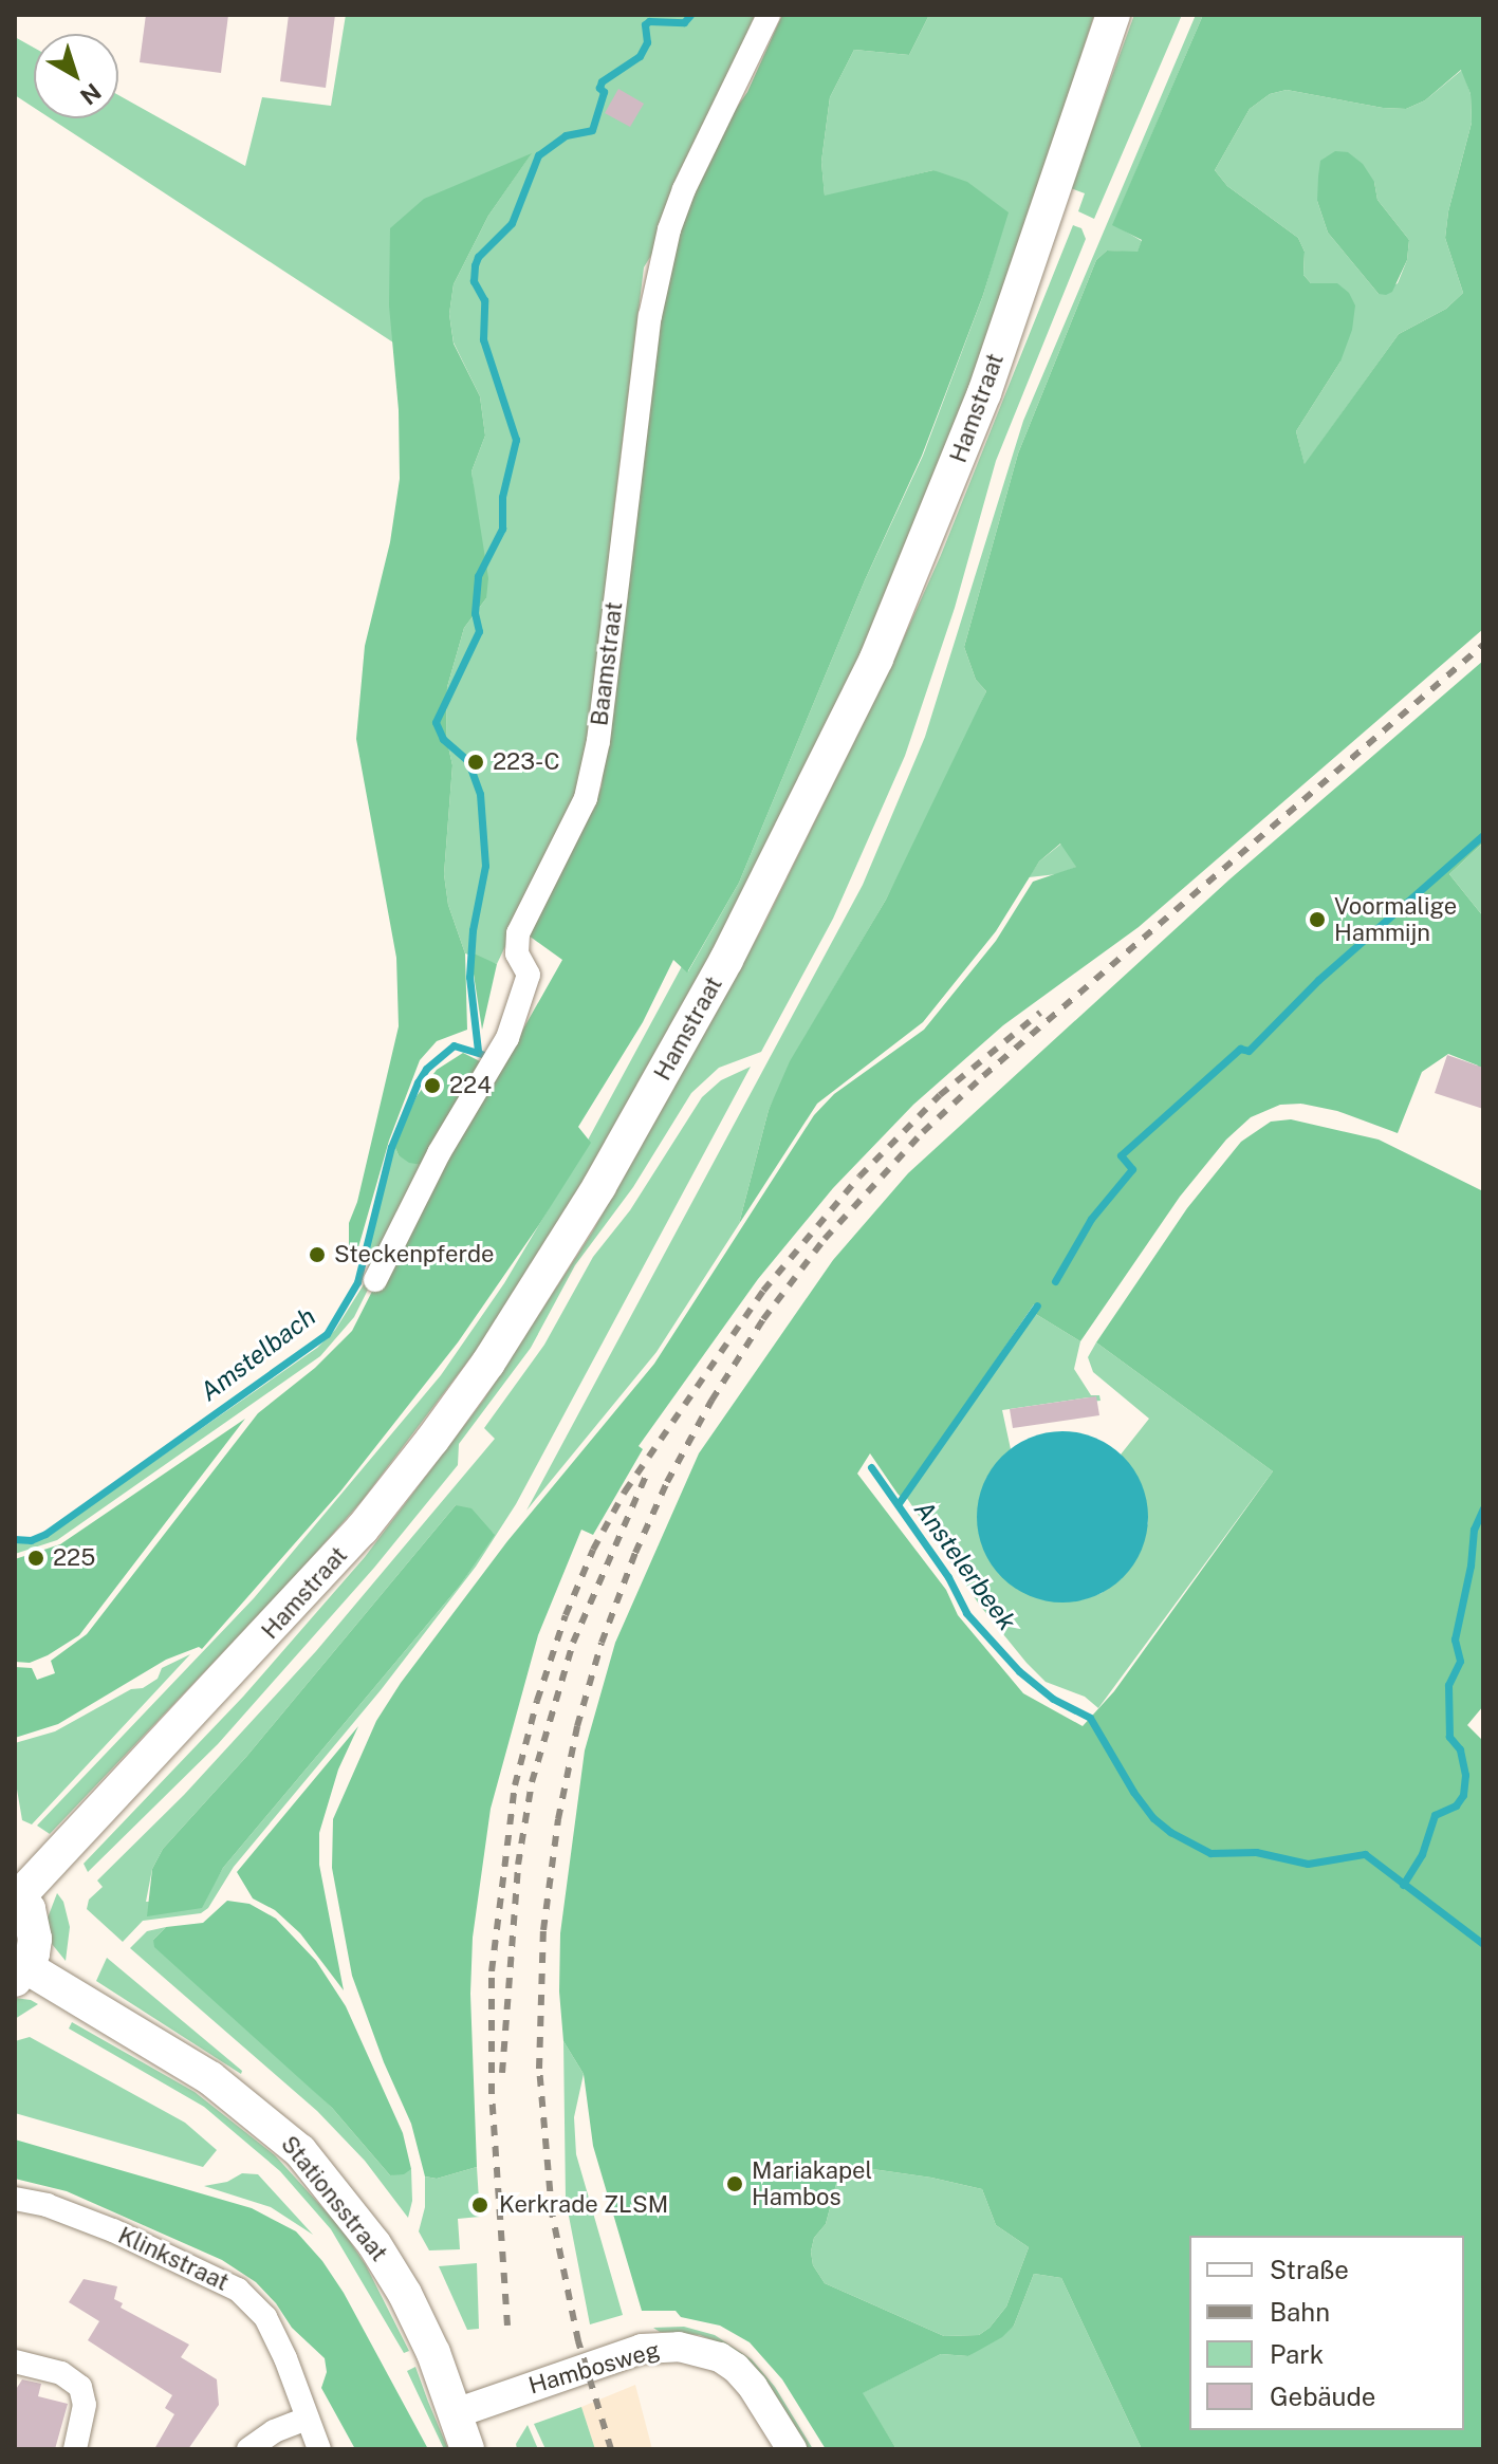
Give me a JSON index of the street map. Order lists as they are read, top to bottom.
{
  "streets": {
    "main road": ["Hamstraat", "Stationsstraat"],
    "street": ["Baamstraat", "Klinkstraat", "Hambosweg"]
  },
  "crossings": [
    ["Stationsstraat", "Hambosweg"]
  ],
  "water": ["Amstelbach", "Anstelerbeek"],
  "places": [
    "223-C",
    "Voormalige Hammijn",
    "224",
    "Steckenpferde",
    "225",
    "Mariakapel Hambos",
    "Kerkrade ZLSM"
  ],
  "legend": [
    "Straße",
    "Bahn",
    "Park",
    "Gebäude"
  ],
  "north": "bottom right"
}
